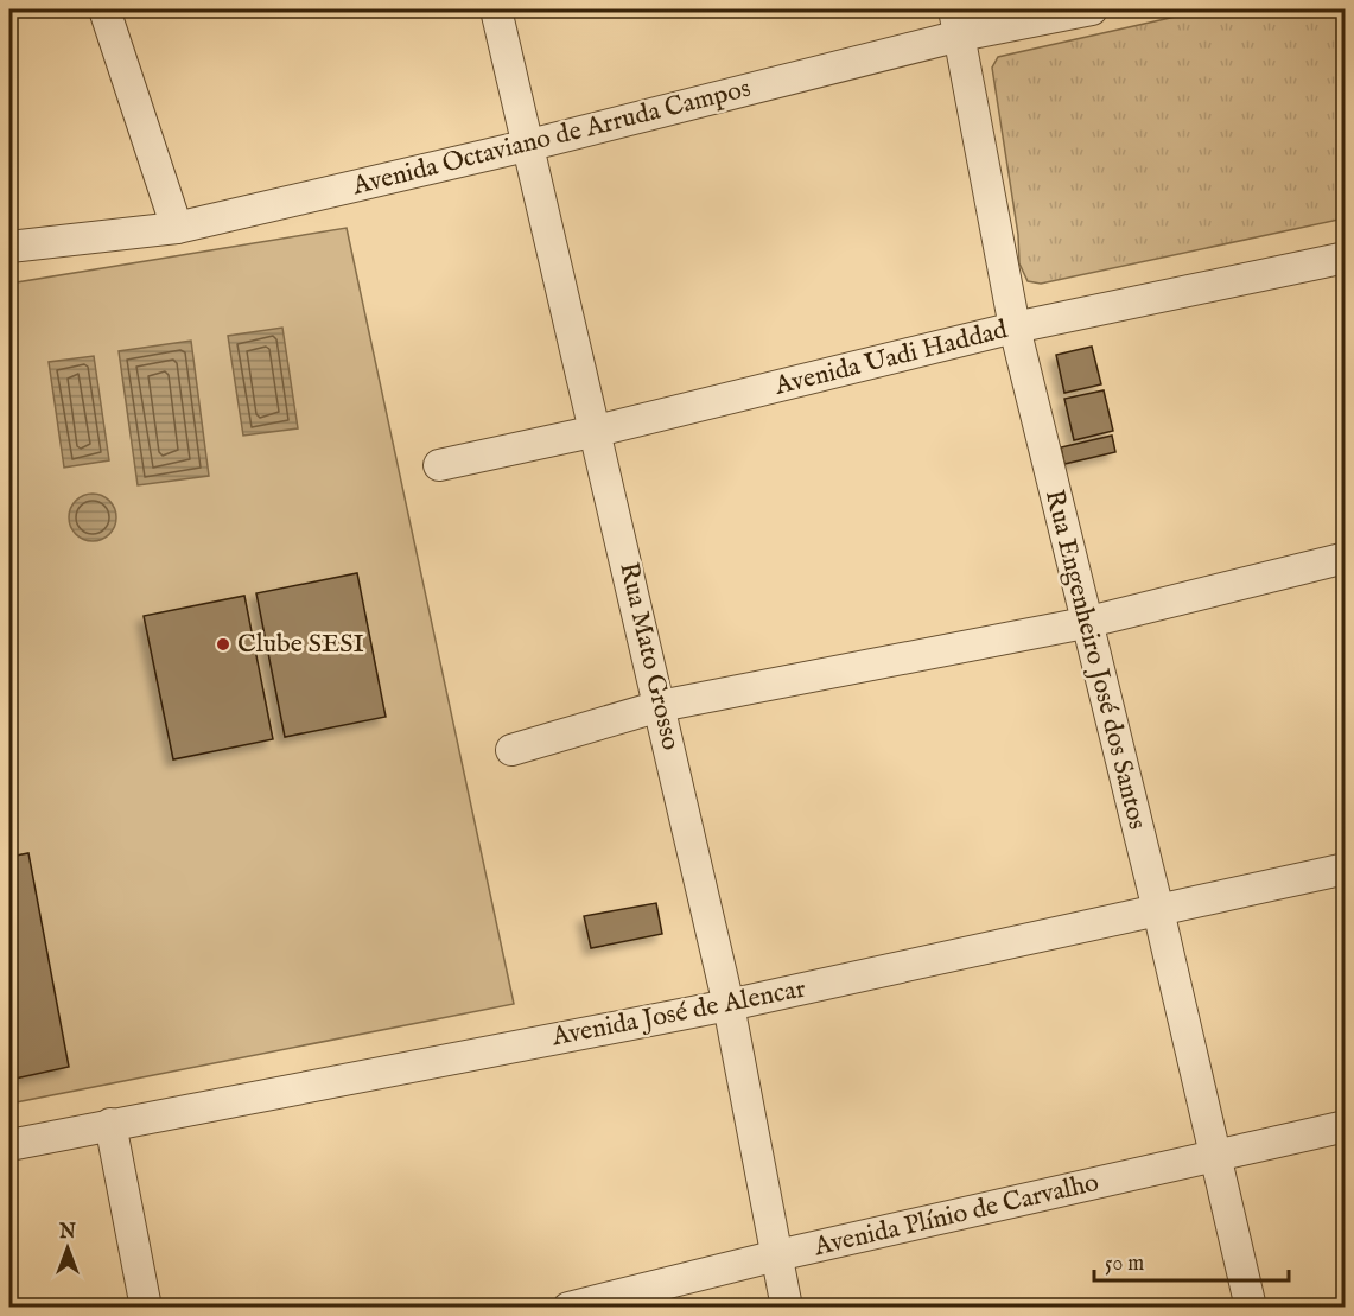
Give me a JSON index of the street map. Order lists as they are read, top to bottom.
{
  "streets": {
    "street": [
      "Avenida Octaviano de Arruda Campos",
      "Avenida Uadi Haddad",
      "Rua Mato Grosso",
      "Rua Engenheiro José dos Santos",
      "Avenida José de Alencar",
      "Avenida Plínio de Carvalho"
    ]
  },
  "crossings": [
    ["Avenida Octaviano de Arruda Campos", "Rua Mato Grosso"],
    ["Avenida Octaviano de Arruda Campos", "Rua Engenheiro José dos Santos"],
    ["Avenida Uadi Haddad", "Rua Mato Grosso"],
    ["Avenida Uadi Haddad", "Rua Engenheiro José dos Santos"],
    ["Rua Mato Grosso", "Avenida José de Alencar"],
    ["Rua Mato Grosso", "Avenida Plínio de Carvalho"],
    ["Rua Engenheiro José dos Santos", "Avenida José de Alencar"],
    ["Rua Engenheiro José dos Santos", "Avenida Plínio de Carvalho"]
  ],
  "places": ["Clube SESI"],
  "scale_bar": "50 m",
  "north": "top"
}
